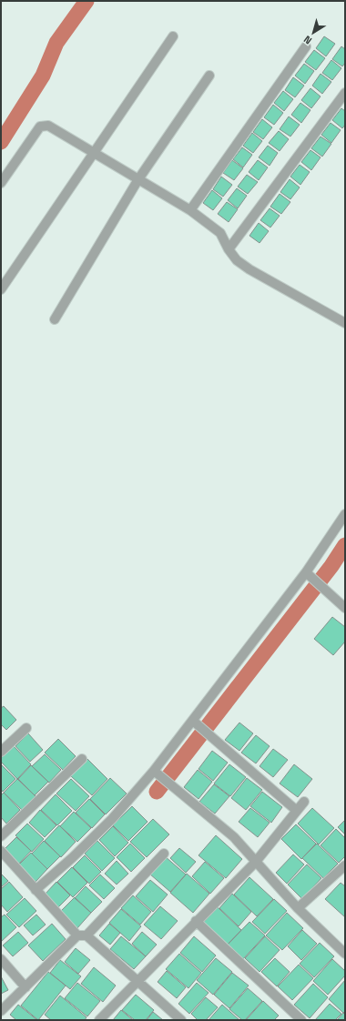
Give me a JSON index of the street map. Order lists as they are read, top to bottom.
{
  "north": "bottom left"
}
